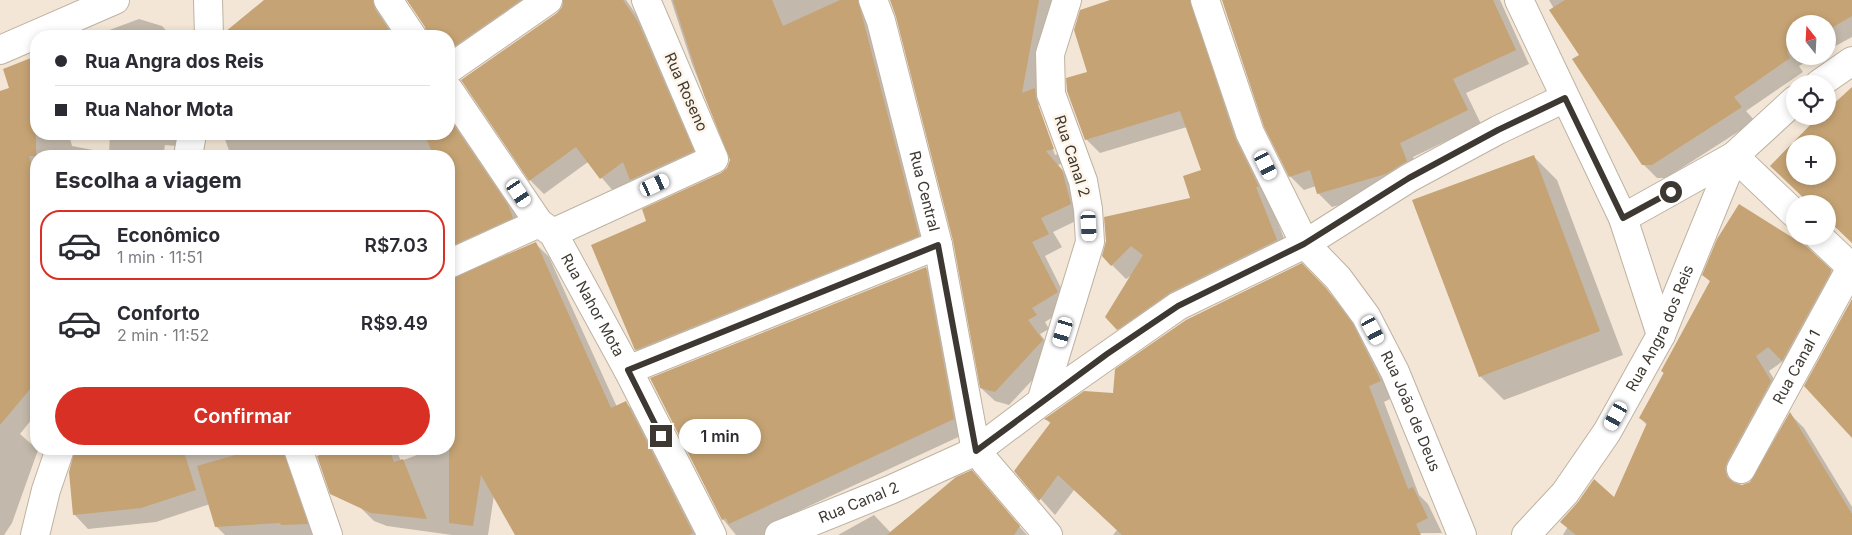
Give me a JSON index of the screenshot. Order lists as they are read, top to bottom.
{
  "streets": {
    "street": [
      "Rua Roseno",
      "Rua Canal 2",
      "Rua Central",
      "Rua Nahor Mota",
      "Rua Angra dos Reis",
      "Rua Canal 1",
      "Rua João de Deus"
    ]
  },
  "crossings": [
    ["Rua Roseno", "Rua Nahor Mota"],
    ["Rua Canal 2", "Rua Central"]
  ],
  "north": "top",
  "page": {
    "map_buttons": ["+", "−"],
    "banner": ["Rua Angra dos Reis", "Rua Nahor Mota"],
    "heading": "Escolha a viagem",
    "list": [
      {
        "name": "Econômico",
        "note": "1 min · 11:51",
        "value": "R$7.03"
      },
      {
        "name": "Conforto",
        "note": "2 min · 11:52",
        "value": "R$9.49"
      }
    ],
    "buttons": "Confirmar",
    "bubble": "1 min"
  }
}
